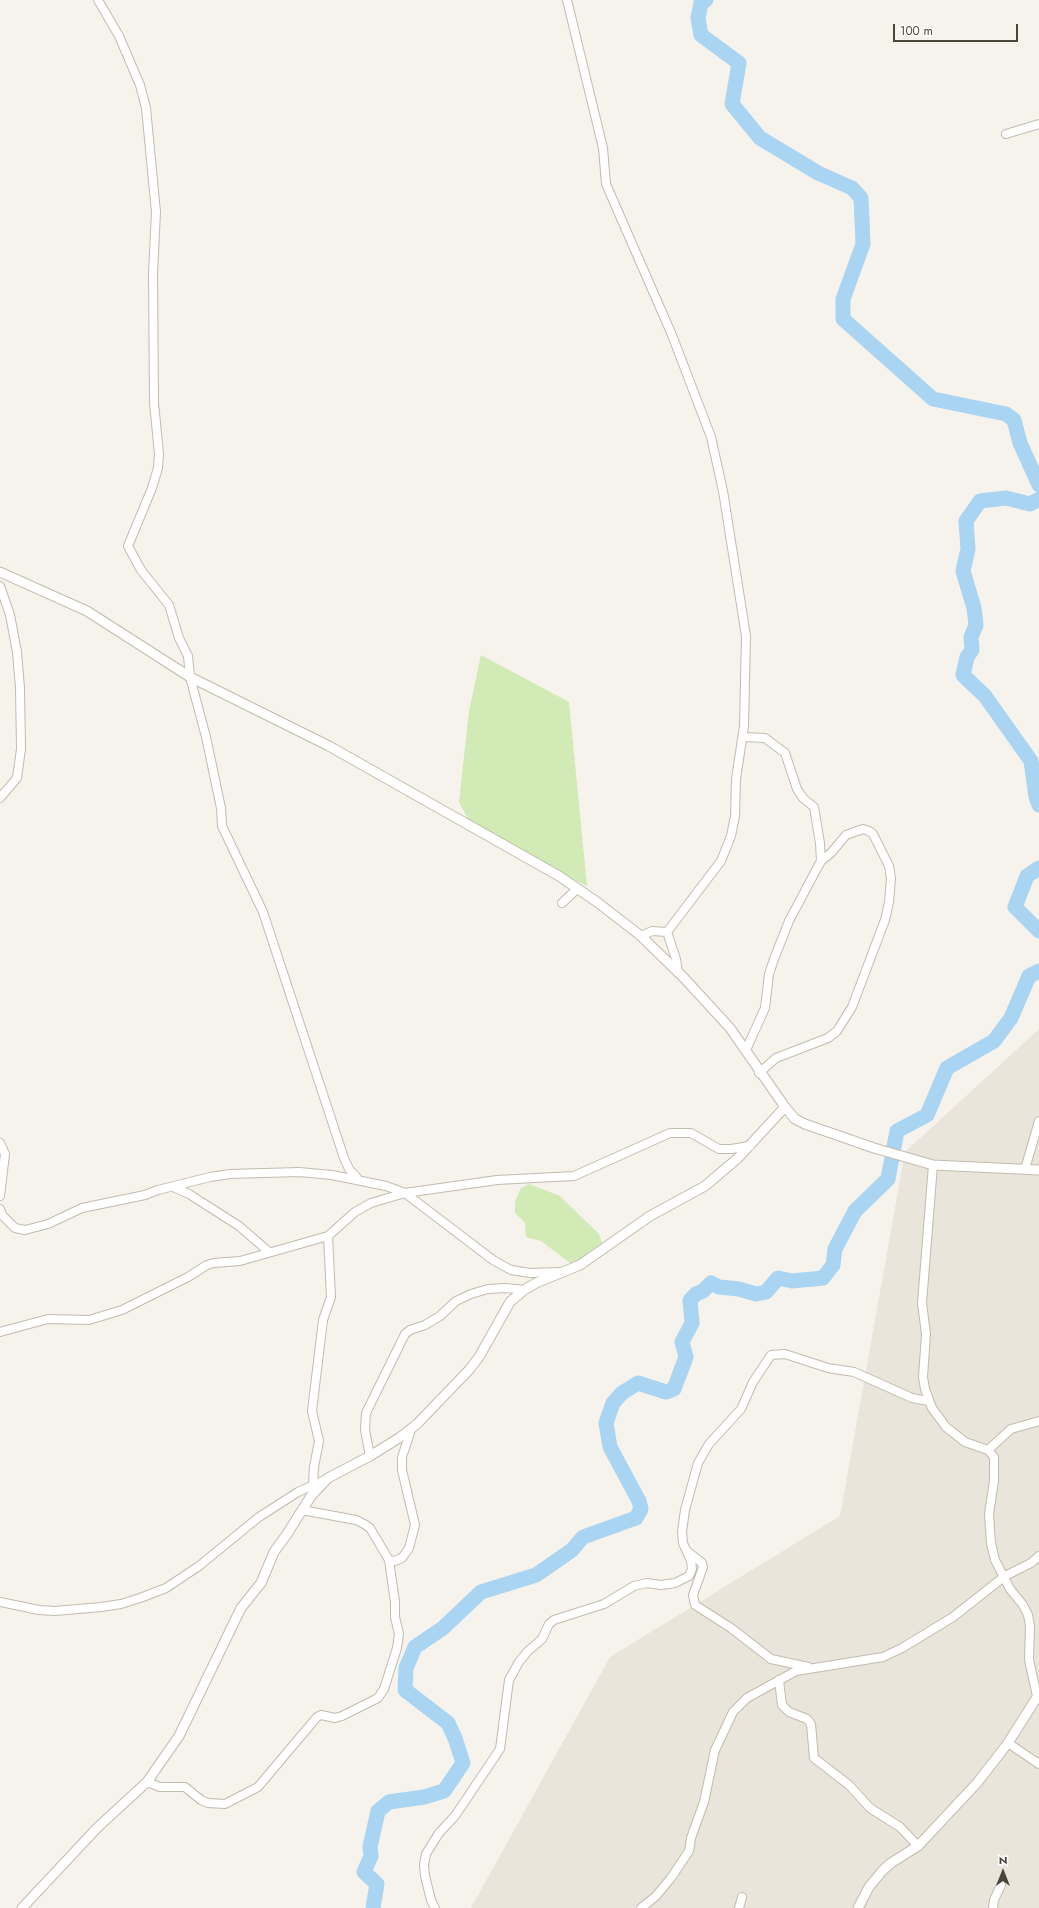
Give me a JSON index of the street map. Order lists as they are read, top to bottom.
{
  "scale_bar": "100 m",
  "north": "top"
}
